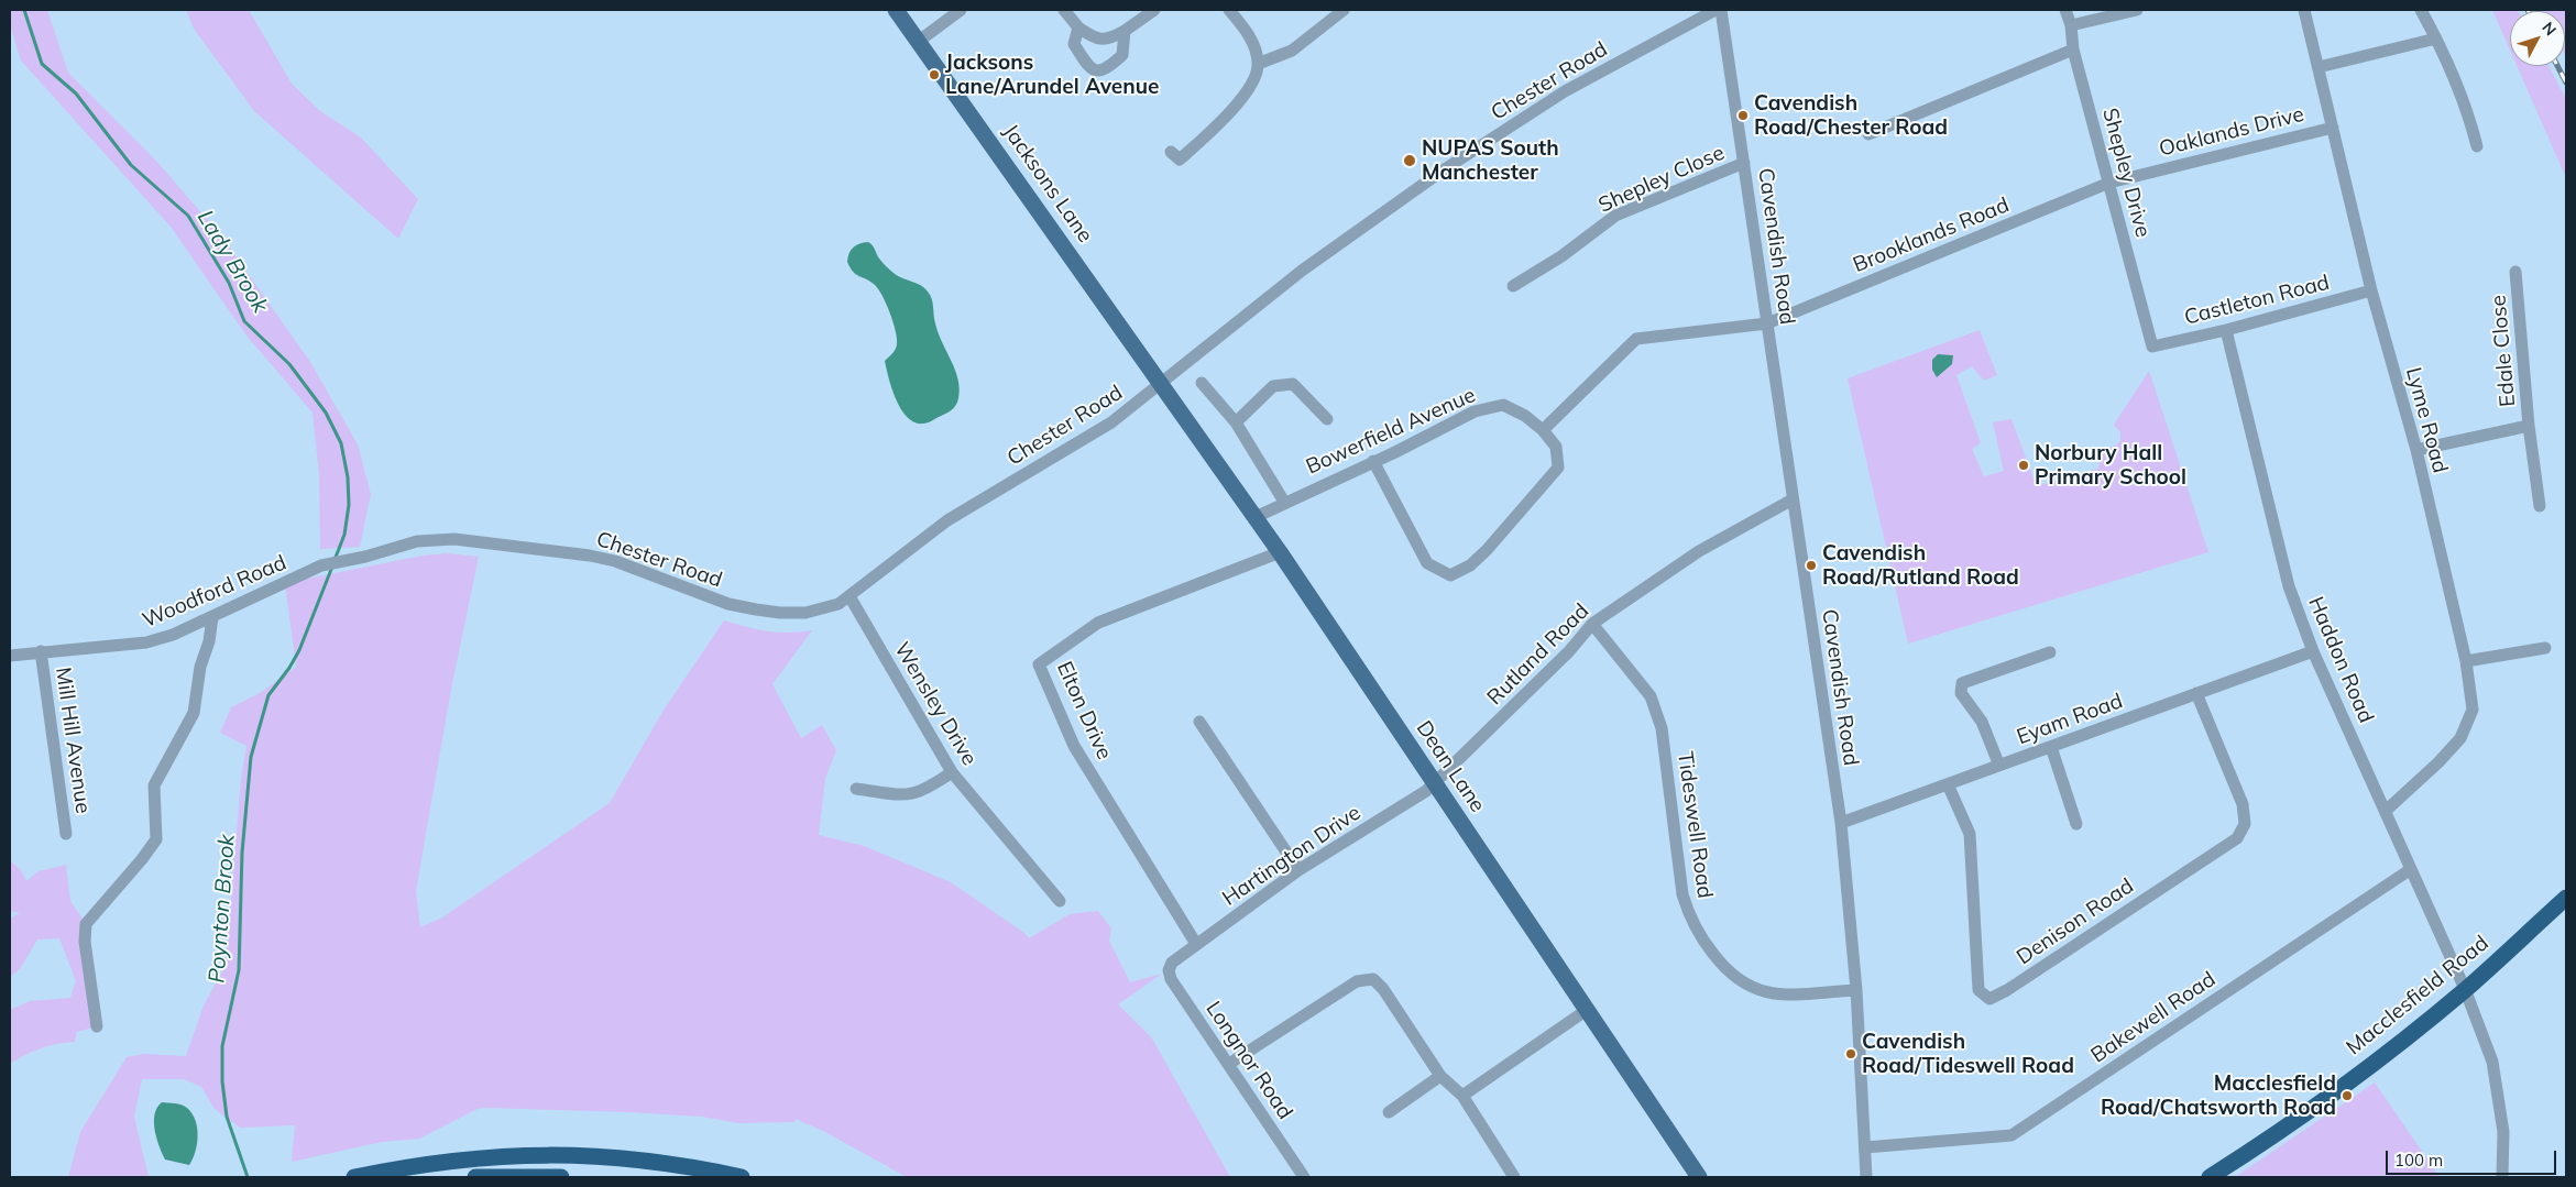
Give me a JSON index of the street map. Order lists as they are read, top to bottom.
{
  "streets": {
    "highway": ["Macclesfield Road"],
    "main road": ["Jacksons Lane", "Dean Lane"],
    "street": [
      "Chester Road",
      "Oaklands Drive",
      "Shepley Drive",
      "Shepley Close",
      "Brooklands Road",
      "Cavendish Road",
      "Castleton Road",
      "Edale Close",
      "Lyme Road",
      "Bowerfield Avenue",
      "Woodford Road",
      "Rutland Road",
      "Haddon Road",
      "Wensley Drive",
      "Elton Drive",
      "Eyam Road",
      "Mill Hill Avenue",
      "Tideswell Road",
      "Hartington Drive",
      "Denison Road",
      "Bakewell Road",
      "Longnor Road"
    ]
  },
  "crossings": [
    ["Chester Road", "Jacksons Lane"],
    ["Chester Road", "Woodford Road"],
    ["Chester Road", "Wensley Drive"],
    ["Chester Road", "Dean Lane"],
    ["Oaklands Drive", "Shepley Drive"],
    ["Oaklands Drive", "Brooklands Road"],
    ["Oaklands Drive", "Lyme Road"],
    ["Shepley Drive", "Brooklands Road"],
    ["Shepley Drive", "Castleton Road"],
    ["Shepley Close", "Cavendish Road"],
    ["Jacksons Lane", "Dean Lane"],
    ["Brooklands Road", "Cavendish Road"],
    ["Cavendish Road", "Rutland Road"],
    ["Cavendish Road", "Eyam Road"],
    ["Cavendish Road", "Tideswell Road"],
    ["Cavendish Road", "Bakewell Road"],
    ["Castleton Road", "Lyme Road"],
    ["Castleton Road", "Haddon Road"],
    ["Edale Close", "Lyme Road"],
    ["Lyme Road", "Haddon Road"],
    ["Bowerfield Avenue", "Dean Lane"],
    ["Woodford Road", "Mill Hill Avenue"],
    ["Rutland Road", "Dean Lane"],
    ["Rutland Road", "Tideswell Road"],
    ["Rutland Road", "Hartington Drive"],
    ["Haddon Road", "Eyam Road"],
    ["Haddon Road", "Macclesfield Road"],
    ["Haddon Road", "Bakewell Road"],
    ["Elton Drive", "Dean Lane"],
    ["Elton Drive", "Hartington Drive"],
    ["Eyam Road", "Denison Road"],
    ["Dean Lane", "Hartington Drive"],
    ["Hartington Drive", "Longnor Road"]
  ],
  "water": ["Lady Brook", "Poynton Brook"],
  "places": [
    "Jacksons Lane/Arundel Avenue",
    "Cavendish Road/Chester Road",
    "NUPAS South Manchester",
    "Norbury Hall Primary School",
    "Cavendish Road/Rutland Road",
    "Cavendish Road/Tideswell Road",
    "Macclesfield Road/Chatsworth Road"
  ],
  "scale_bar": "100 m",
  "north": "top right"
}
